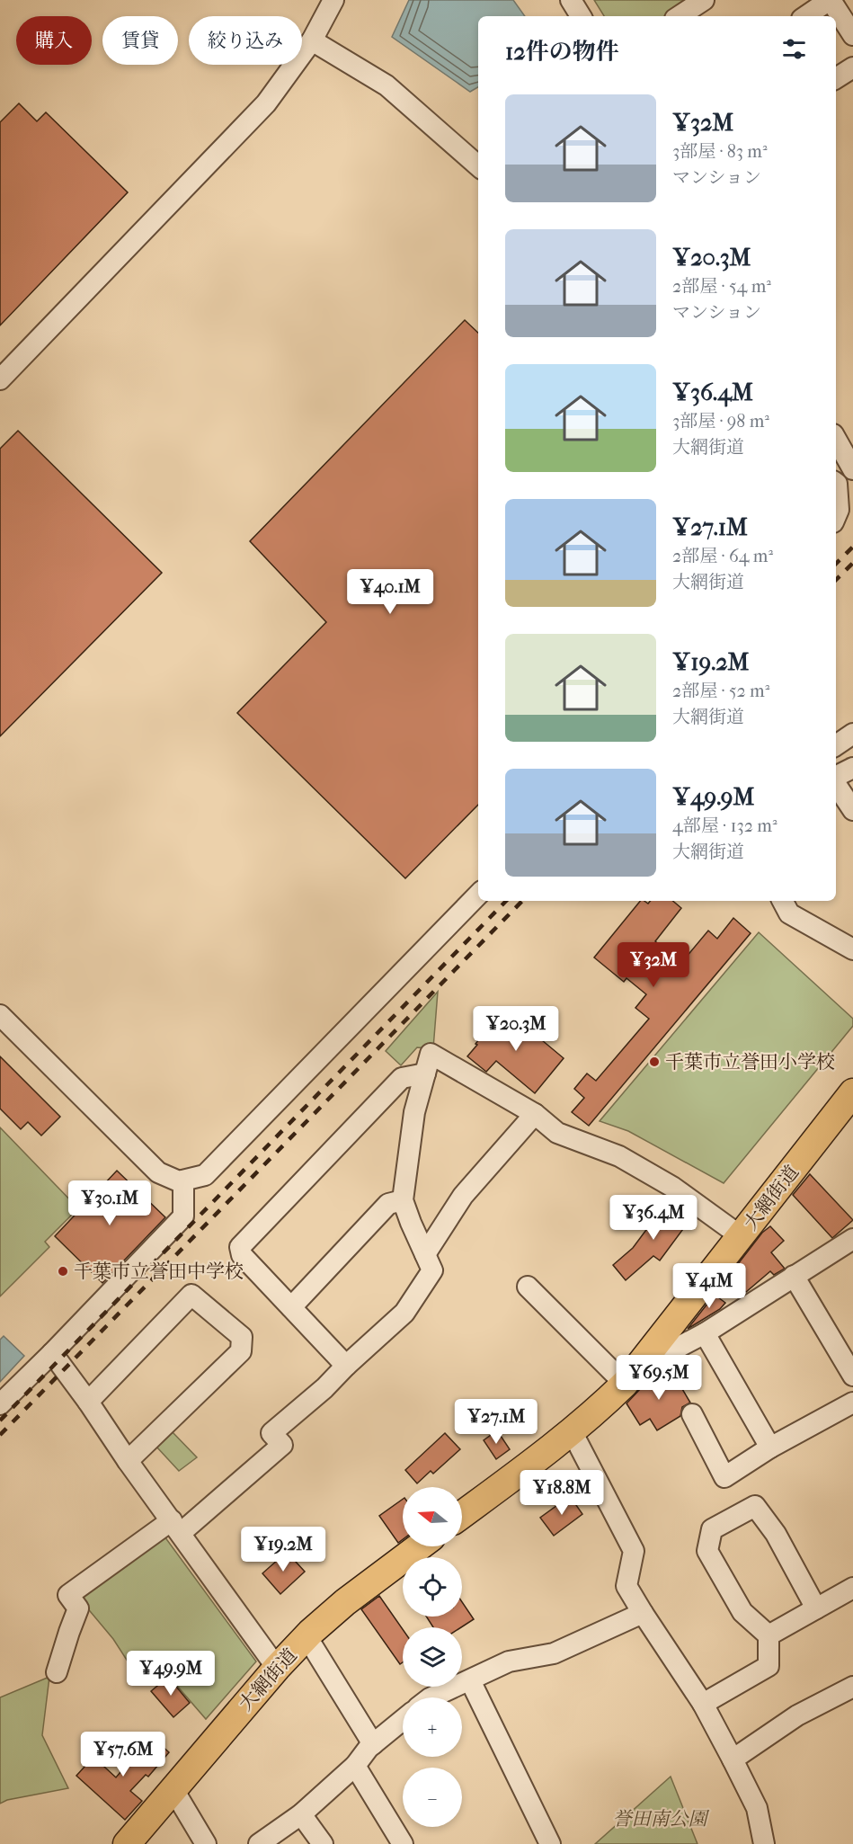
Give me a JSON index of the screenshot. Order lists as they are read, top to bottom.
{
  "streets": {
    "main road": ["大網街道"]
  },
  "parks": ["誉田南公園"],
  "places": ["千葉市立誉田小学校", "千葉市立誉田中学校"],
  "north": "left",
  "page": {
    "chip": ["購入", "賃貸", "絞り込み"],
    "heading": "12件の物件",
    "list": [
      {
        "name": "¥32M",
        "note": "3部屋 · 83 m² · マンション"
      },
      {
        "name": "¥20.3M",
        "note": "2部屋 · 54 m² · マンション"
      },
      {
        "name": "¥36.4M",
        "note": "3部屋 · 98 m² · 大網街道"
      },
      {
        "name": "¥27.1M",
        "note": "2部屋 · 64 m² · 大網街道"
      },
      {
        "name": "¥19.2M",
        "note": "2部屋 · 52 m² · 大網街道"
      },
      {
        "name": "¥49.9M",
        "note": "4部屋 · 132 m² · 大網街道"
      }
    ],
    "price": [
      "¥40.1M",
      "¥32M",
      "¥20.3M",
      "¥30.1M",
      "¥36.4M",
      "¥41M",
      "¥69.5M",
      "¥27.1M",
      "¥18.8M",
      "¥19.2M",
      "¥49.9M",
      "¥57.6M"
    ],
    "map_buttons": ["+", "−"]
  }
}
